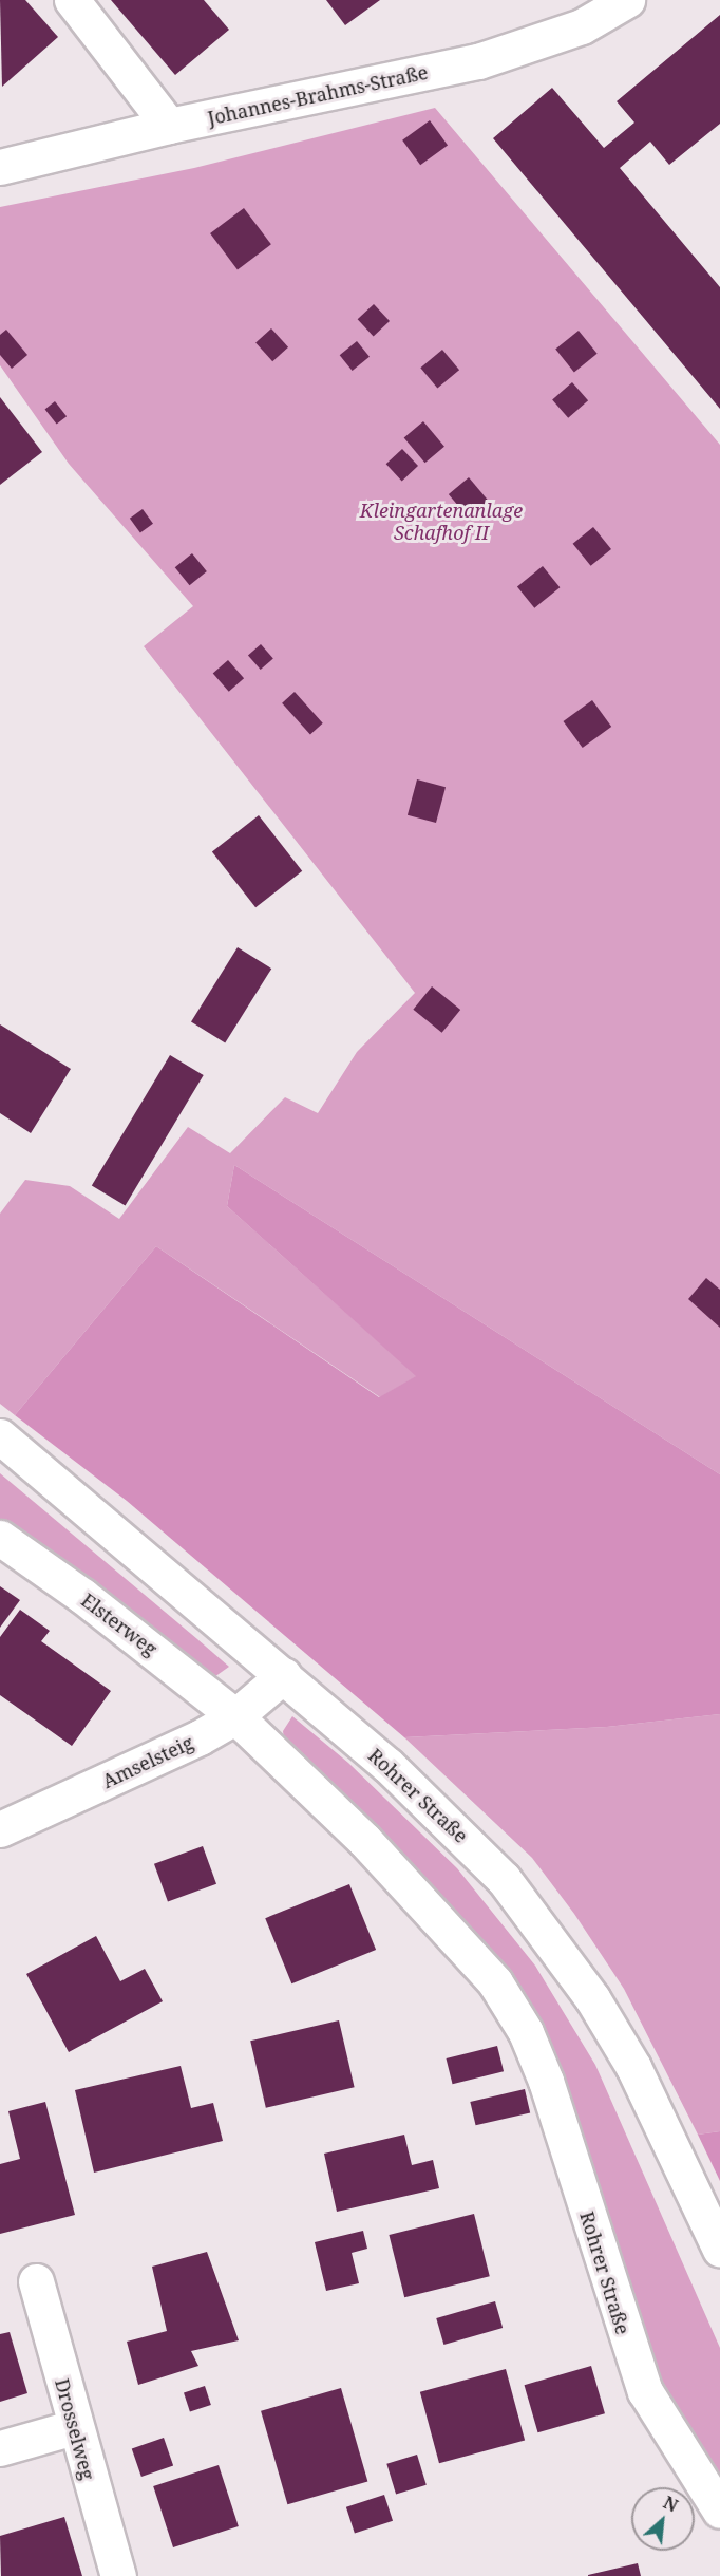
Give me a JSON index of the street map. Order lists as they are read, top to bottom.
{
  "streets": {
    "street": [
      "Johannes-Brahms-Straße",
      "Elsterweg",
      "Amselsteig",
      "Rohrer Straße",
      "Drosselweg"
    ]
  },
  "crossings": [
    ["Elsterweg", "Amselsteig"],
    ["Elsterweg", "Rohrer Straße"],
    ["Amselsteig", "Rohrer Straße"]
  ],
  "parks": ["Kleingartenanlage Schafhof II"],
  "north": "top right"
}
